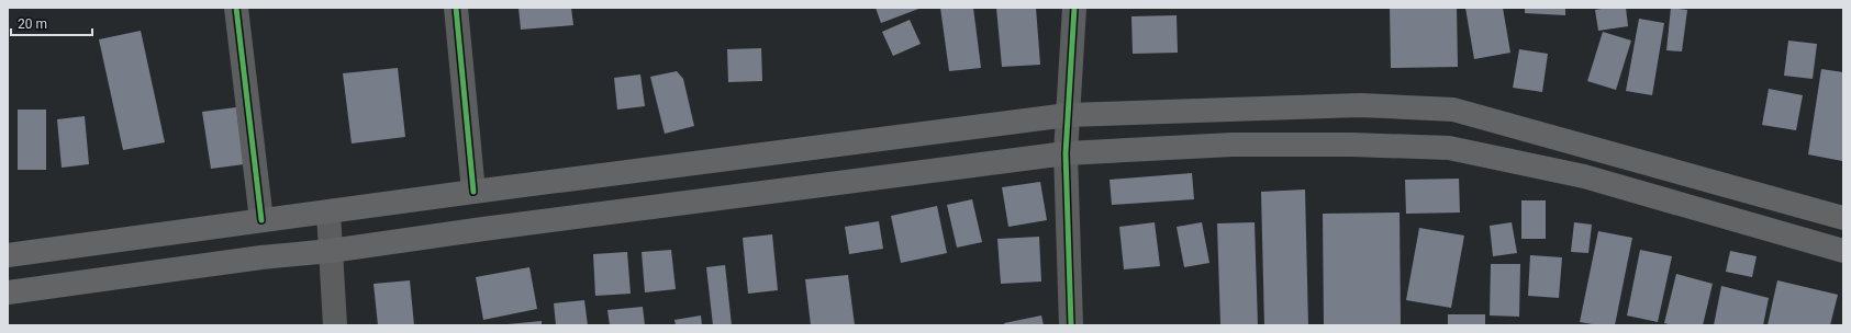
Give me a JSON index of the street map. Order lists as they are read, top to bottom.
{
  "scale_bar": "20 m"
}
